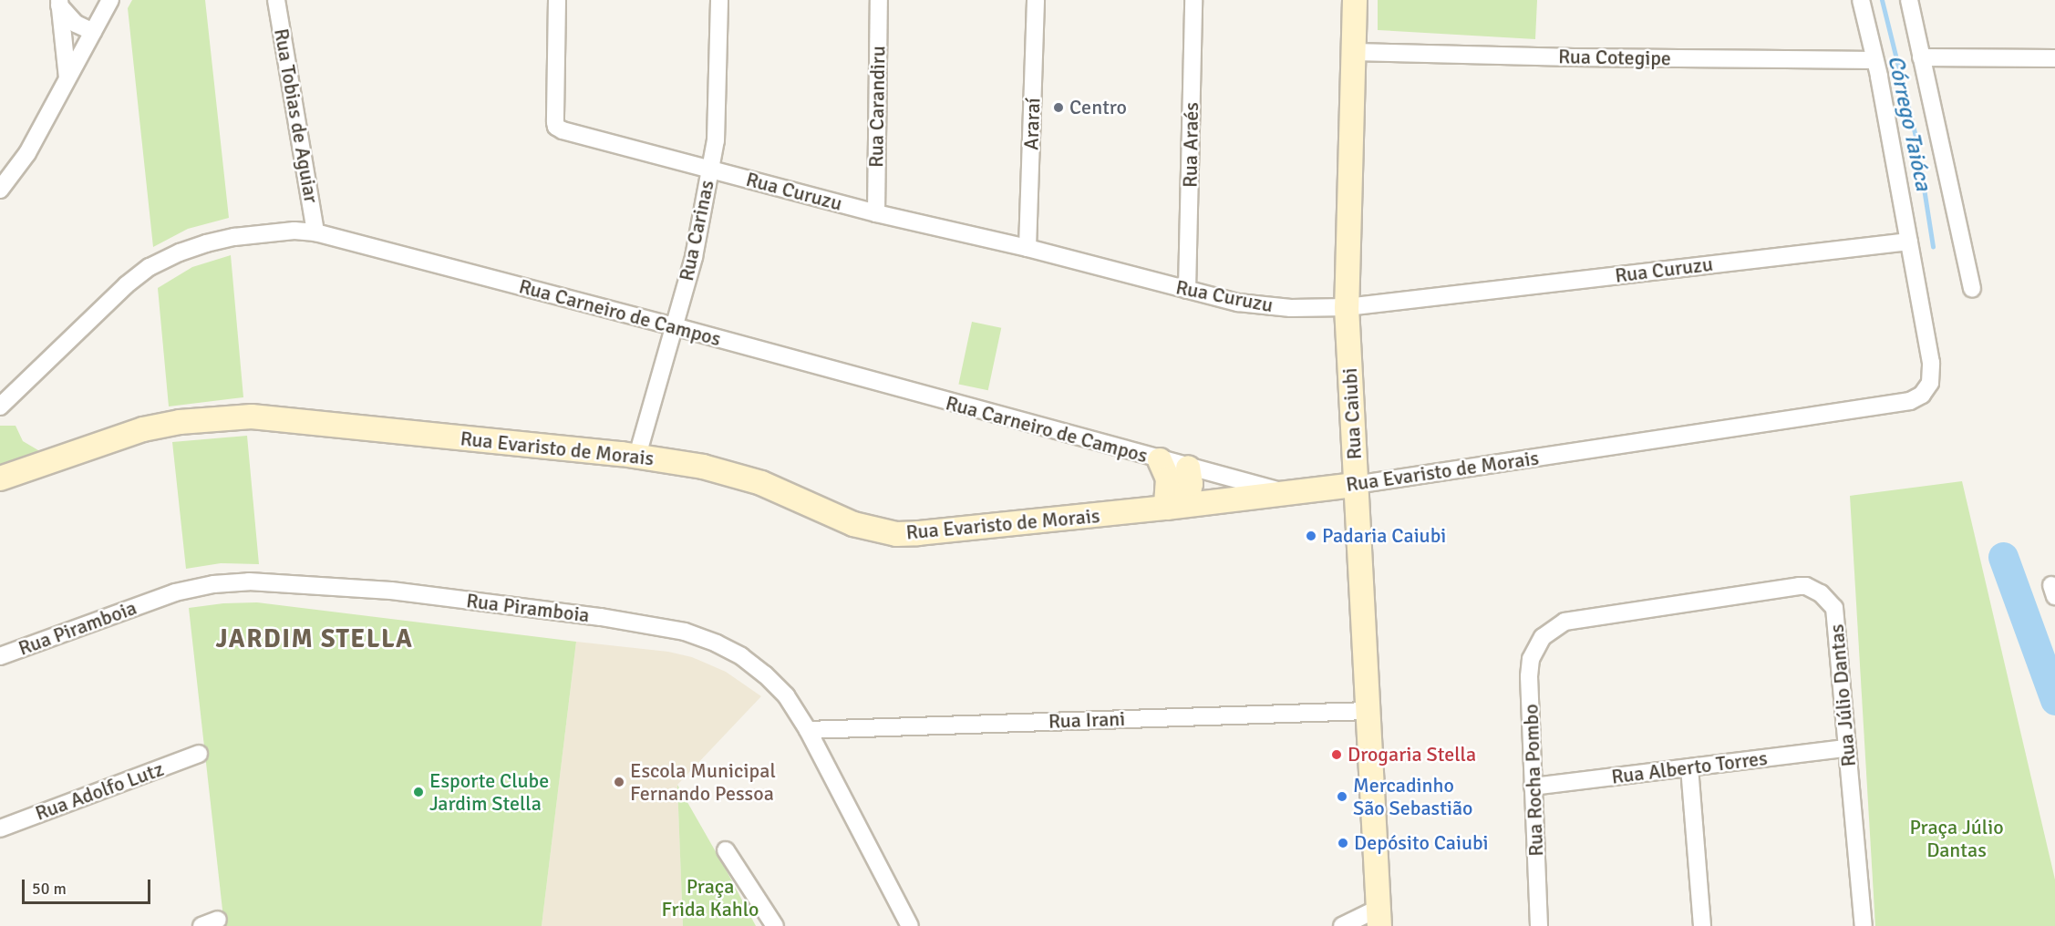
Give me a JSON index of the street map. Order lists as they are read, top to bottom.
{
  "streets": {
    "street": [
      "Rua Cotegipe",
      "Rua Carandiru",
      "Rua Tobias de Aguiar",
      "Araraí",
      "Rua Araés",
      "Rua Curuzu",
      "Rua Carinas",
      "Rua Carneiro de Campos",
      "Rua Caiubi",
      "Rua Evaristo de Morais",
      "Rua Piramboia",
      "Rua Júlio Dantas",
      "Rua Irani",
      "Rua Alberto Torres",
      "Rua Rocha Pombo",
      "Rua Adolfo Lutz"
    ]
  },
  "crossings": [
    ["Rua Cotegipe", "Rua Caiubi"],
    ["Rua Carandiru", "Rua Curuzu"],
    ["Rua Tobias de Aguiar", "Rua Carneiro de Campos"],
    ["Araraí", "Rua Curuzu"],
    ["Rua Araés", "Rua Curuzu"],
    ["Rua Curuzu", "Rua Carinas"],
    ["Rua Curuzu", "Rua Caiubi"],
    ["Rua Curuzu", "Rua Evaristo de Morais"],
    ["Rua Carinas", "Rua Carneiro de Campos"],
    ["Rua Carinas", "Rua Evaristo de Morais"],
    ["Rua Carneiro de Campos", "Rua Evaristo de Morais"],
    ["Rua Caiubi", "Rua Evaristo de Morais"],
    ["Rua Caiubi", "Rua Irani"],
    ["Rua Piramboia", "Rua Irani"],
    ["Rua Júlio Dantas", "Rua Alberto Torres"],
    ["Rua Júlio Dantas", "Rua Rocha Pombo"],
    ["Rua Alberto Torres", "Rua Rocha Pombo"]
  ],
  "districts": ["JARDIM STELLA"],
  "water": ["Córrego Taióca"],
  "parks": ["Praça Júlio Dantas", "Praça Frida Kahlo"],
  "places": [
    "Centro",
    "Padaria Caiubi",
    "Drogaria Stella",
    "Escola Municipal Fernando Pessoa",
    "Esporte Clube Jardim Stella",
    "Mercadinho São Sebastião",
    "Depósito Caiubi"
  ],
  "scale_bar": "50 m"
}
